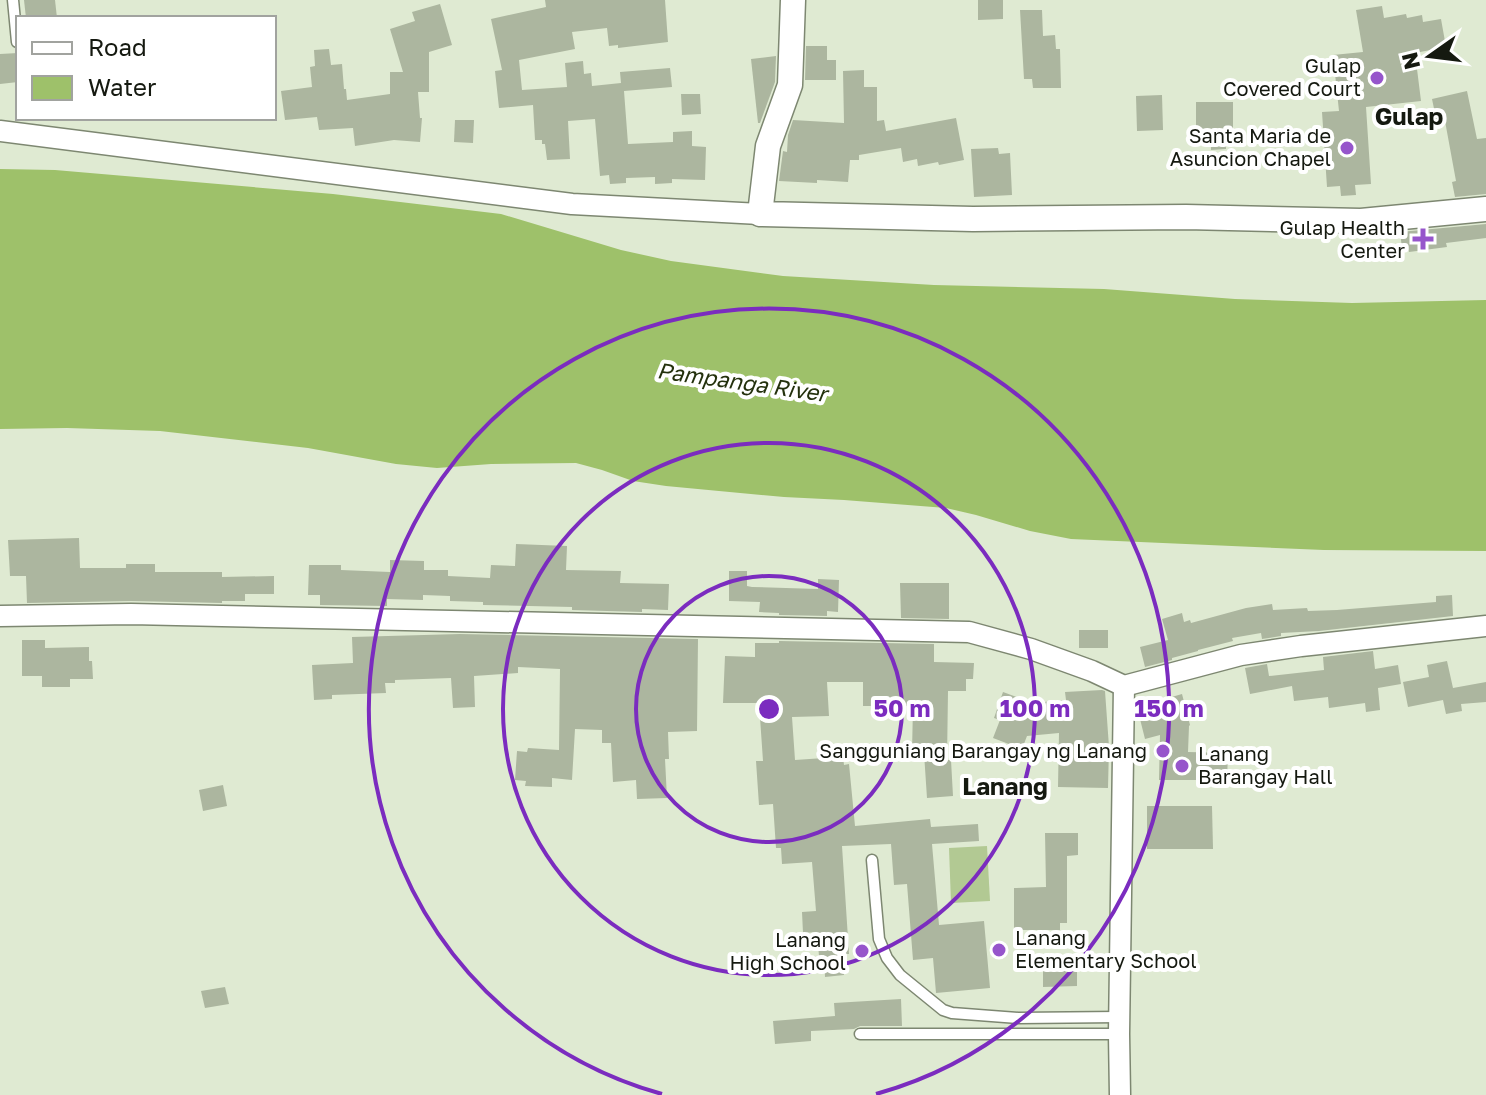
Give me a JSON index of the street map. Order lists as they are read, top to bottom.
{
  "districts": ["Gulap", "Lanang"],
  "water": ["Pampanga River"],
  "places": {
    "other": [
      "Gulap Covered Court",
      "Santa Maria de Asuncion Chapel",
      "Sangguniang Barangay ng Lanang",
      "Lanang Barangay Hall",
      "Lanang Elementary School",
      "Lanang High School"
    ],
    "health": ["Gulap Health Center"]
  },
  "legend": ["Road", "Water"],
  "north": "left",
  "rings": ["50 m", "100 m", "150 m"]
}
